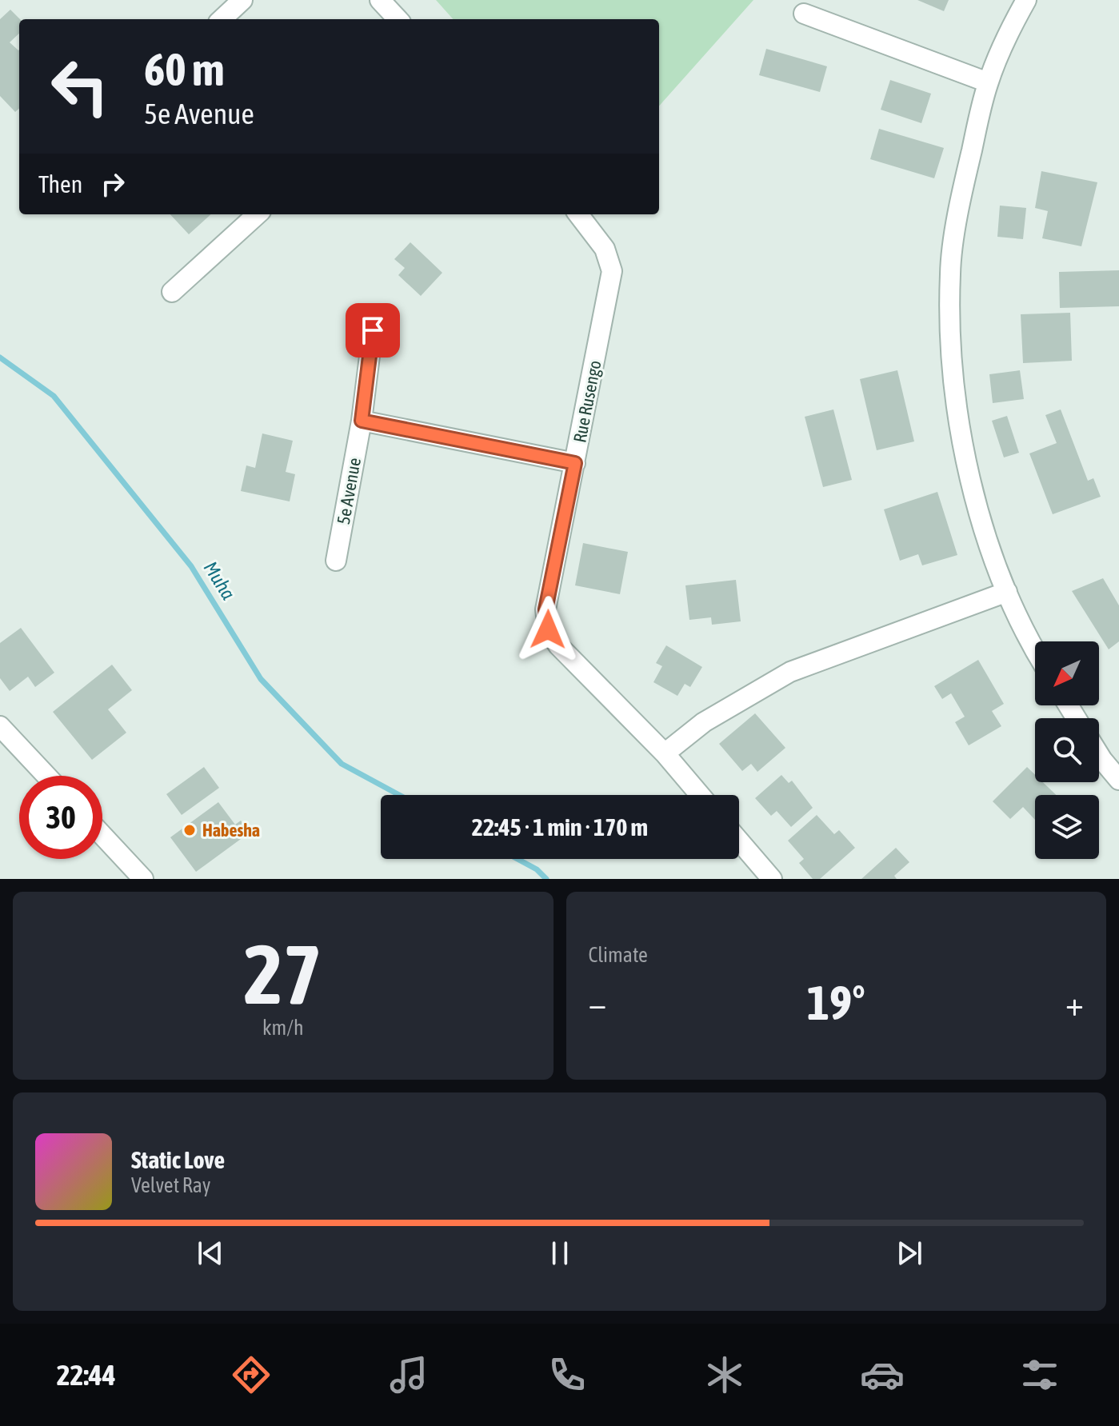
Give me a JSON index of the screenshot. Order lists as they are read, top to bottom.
{
  "streets": {
    "street": ["Rue Rusengo", "5e Avenue"]
  },
  "water": ["Muha"],
  "places": ["Habesha"],
  "north": "bottom left",
  "page": {
    "turn": ["60 m", "5e Avenue"],
    "then": "Then",
    "limit": "30",
    "trip": "22:45 · 1 min · 170 m",
    "tile": [
      ["27", "km/h"],
      "Climate"
    ],
    "heat": ["−", "19°", "+"],
    "song": ["Static Love", "Velvet Ray"],
    "tabs": "22:44"
  }
}
